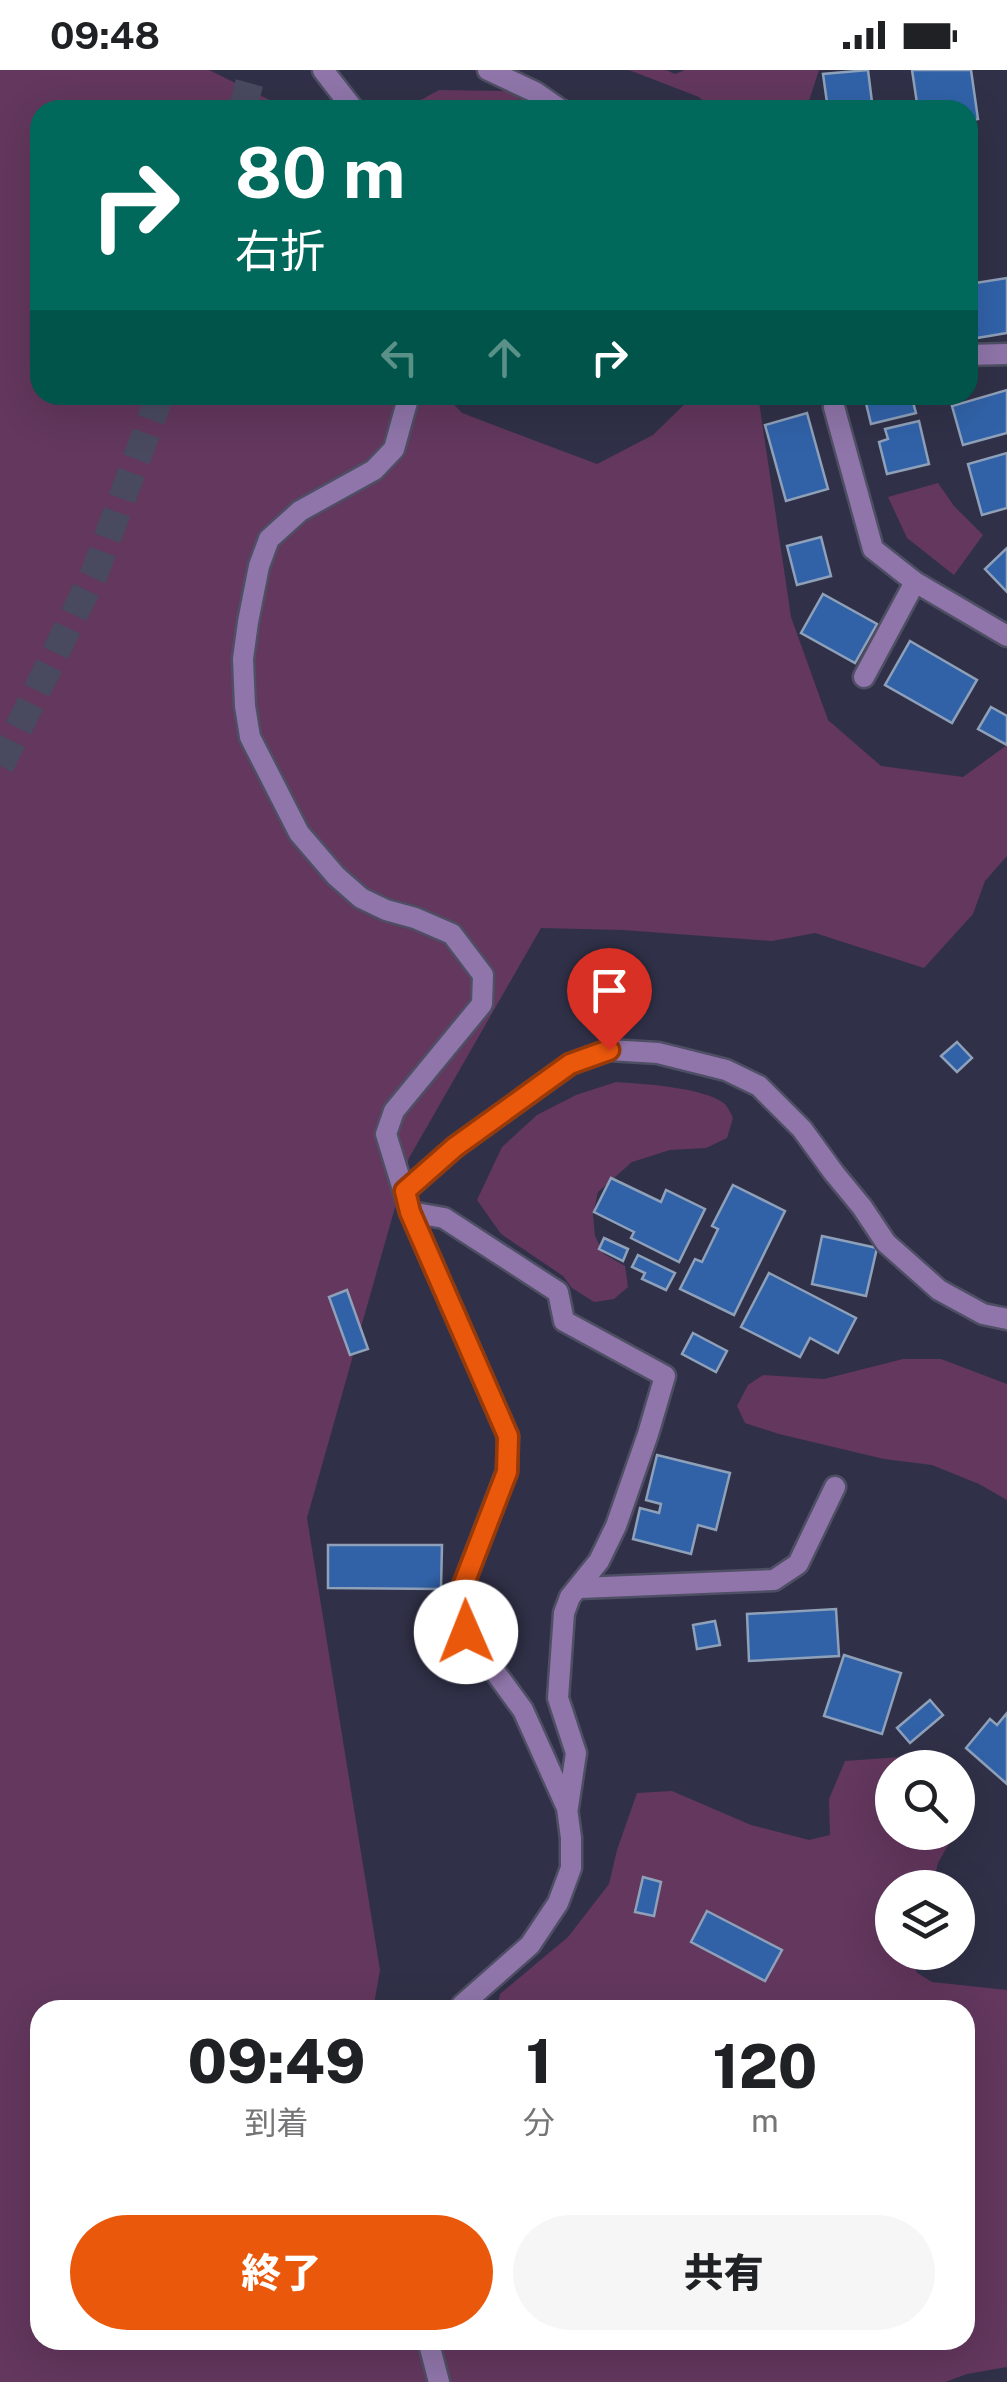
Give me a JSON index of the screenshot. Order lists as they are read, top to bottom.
{
  "page": {
    "status": "09:48",
    "turn": ["80 m", "右折"],
    "eta": [
      "09:49",
      "到着",
      "1",
      "分",
      "120",
      "m"
    ],
    "buttons": ["終了", "共有"]
  }
}
